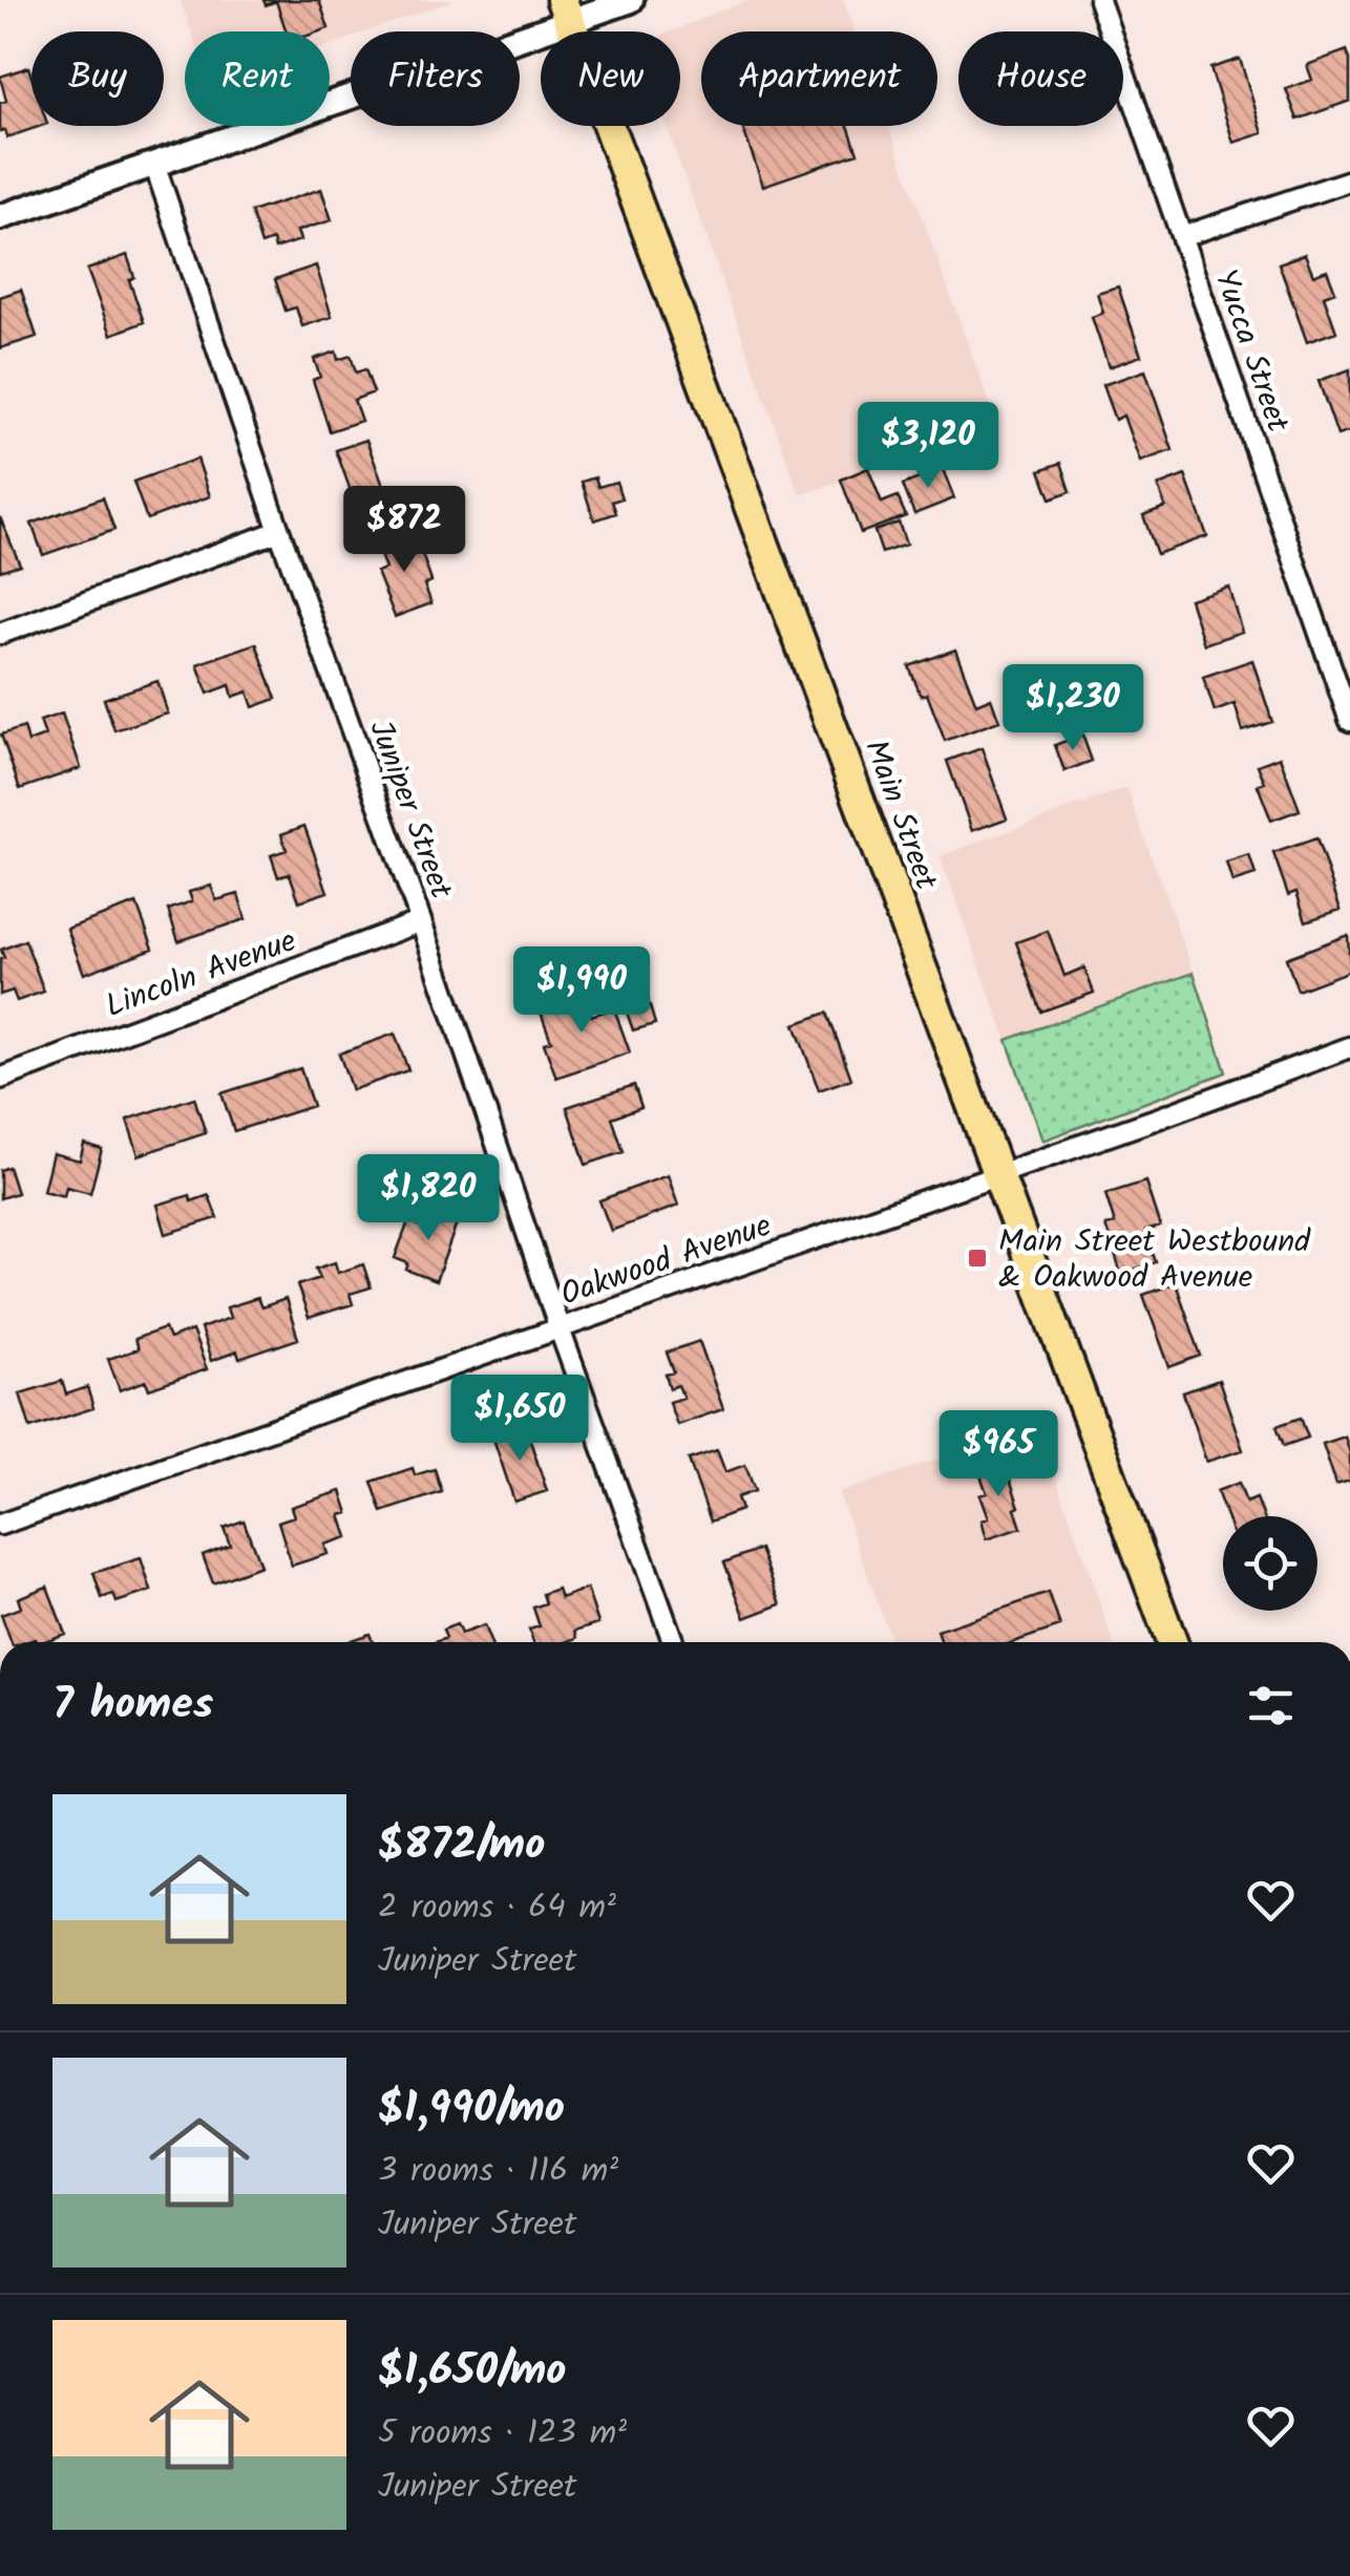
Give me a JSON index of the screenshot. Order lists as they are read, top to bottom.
{
  "streets": {
    "main road": ["Main Street"],
    "street": [
      "Yucca Street",
      "Juniper Street",
      "Lincoln Avenue",
      "Oakwood Avenue"
    ]
  },
  "crossings": [
    ["Juniper Street", "Lincoln Avenue"],
    ["Juniper Street", "Oakwood Avenue"],
    ["Main Street", "Oakwood Avenue"]
  ],
  "places": {
    "transit": ["Main Street Westbound & Oakwood Avenue"]
  },
  "page": {
    "chip": [
      "Buy",
      "Rent",
      "Filters",
      "New",
      "Apartment",
      "House"
    ],
    "price": [
      "$3,120",
      "$872",
      "$1,230",
      "$1,990",
      "$1,820",
      "$1,650",
      "$965"
    ],
    "heading": "7 homes",
    "list": [
      {
        "name": "$872/mo",
        "note": "2 rooms · 64 m² · Juniper Street"
      },
      {
        "name": "$1,990/mo",
        "note": "3 rooms · 116 m² · Juniper Street"
      },
      {
        "name": "$1,650/mo",
        "note": "5 rooms · 123 m² · Juniper Street"
      }
    ]
  }
}
